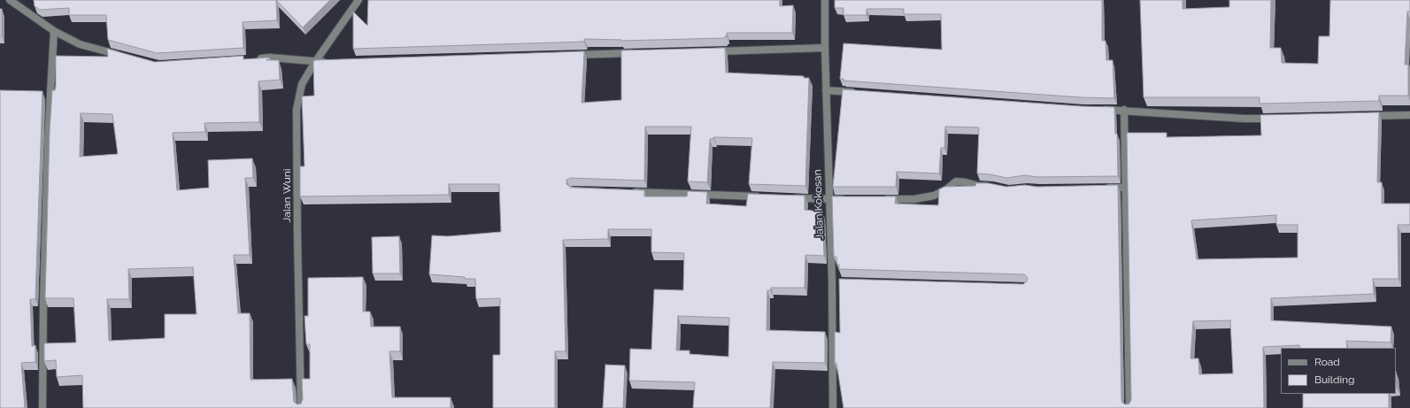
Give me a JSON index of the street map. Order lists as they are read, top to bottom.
{
  "streets": {
    "street": ["Jalan Wuni", "Jalan Kokosan"]
  },
  "legend": ["Road", "Building"]
}
